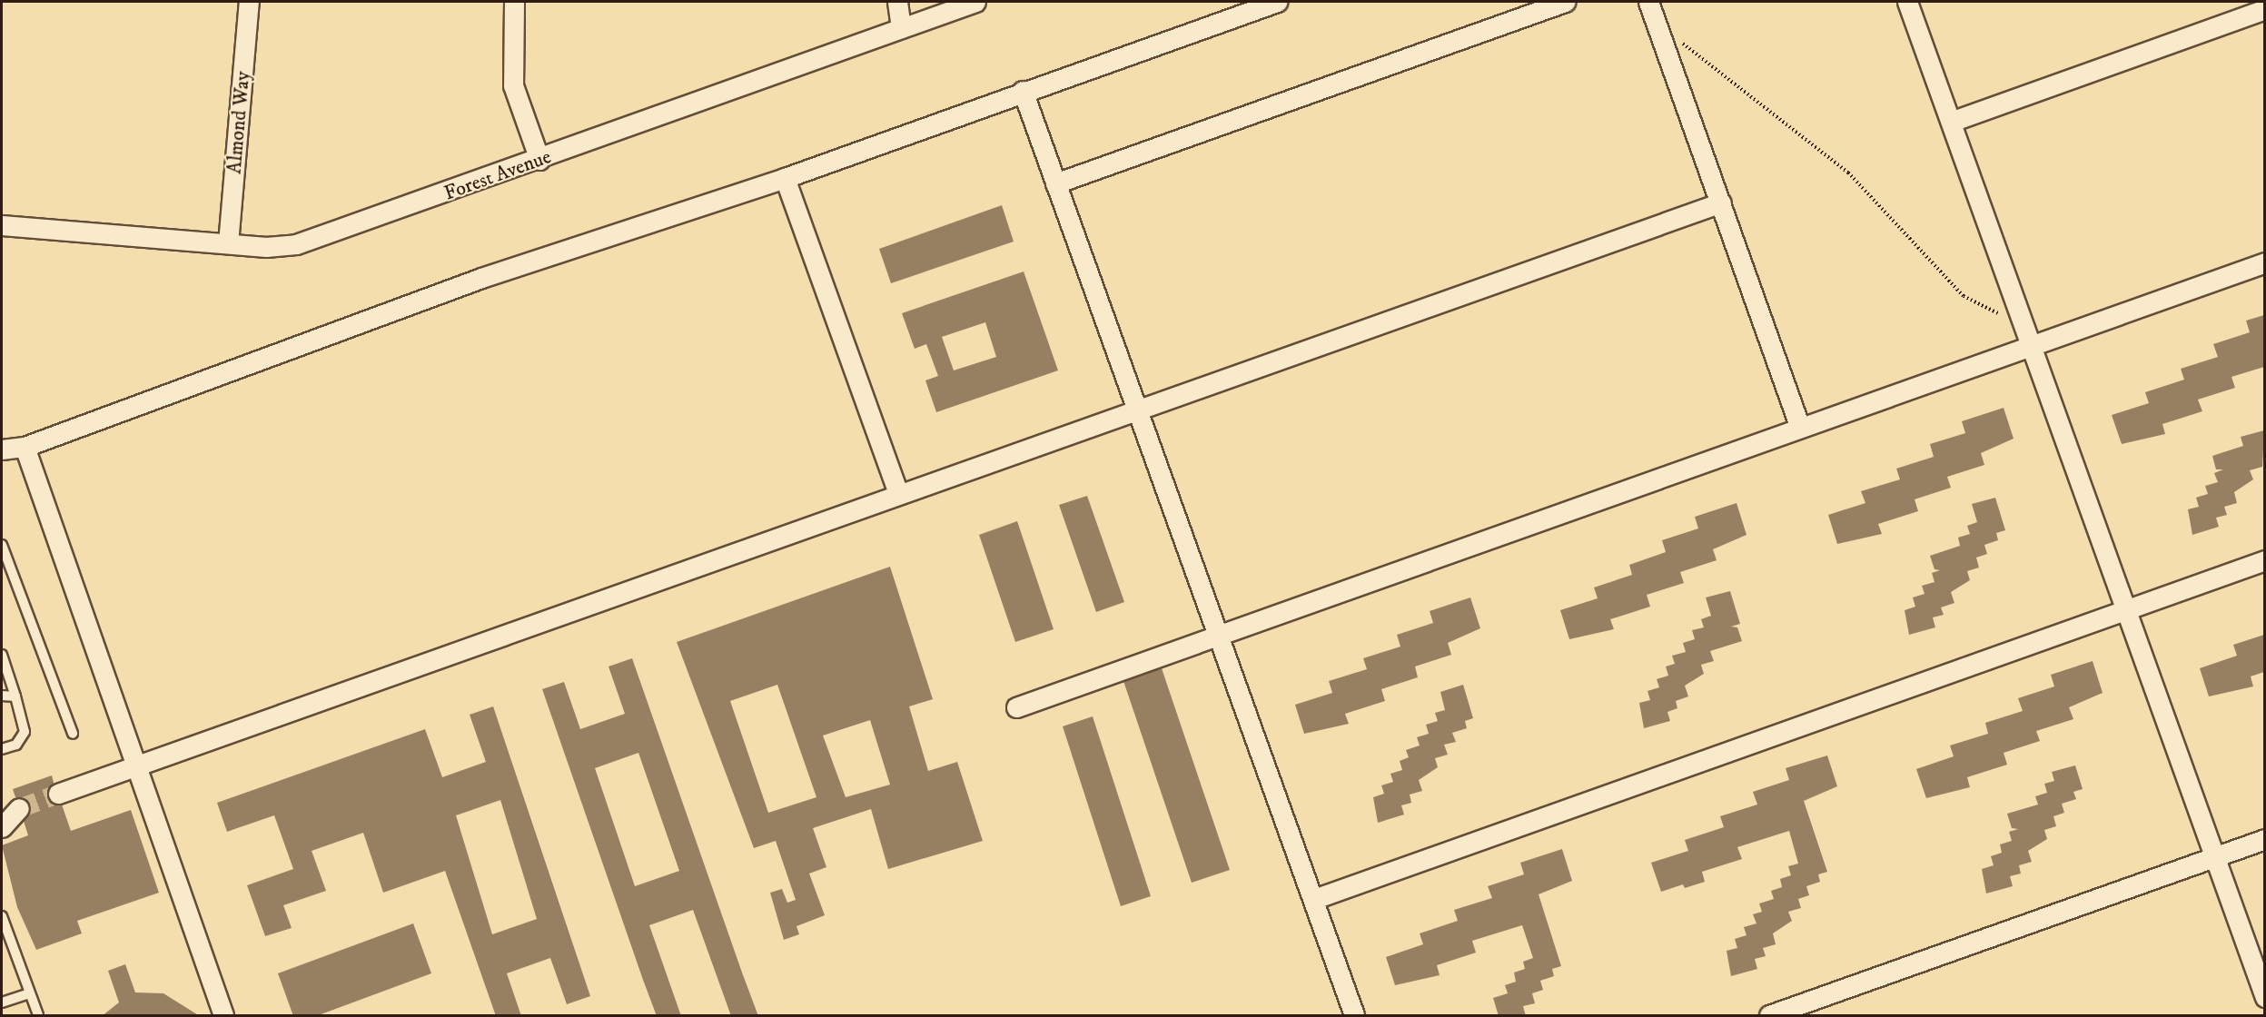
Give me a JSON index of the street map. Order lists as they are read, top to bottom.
{
  "streets": {
    "street": ["Almond Way", "Forest Avenue"]
  },
  "crossings": [
    ["Almond Way", "Forest Avenue"]
  ]
}
